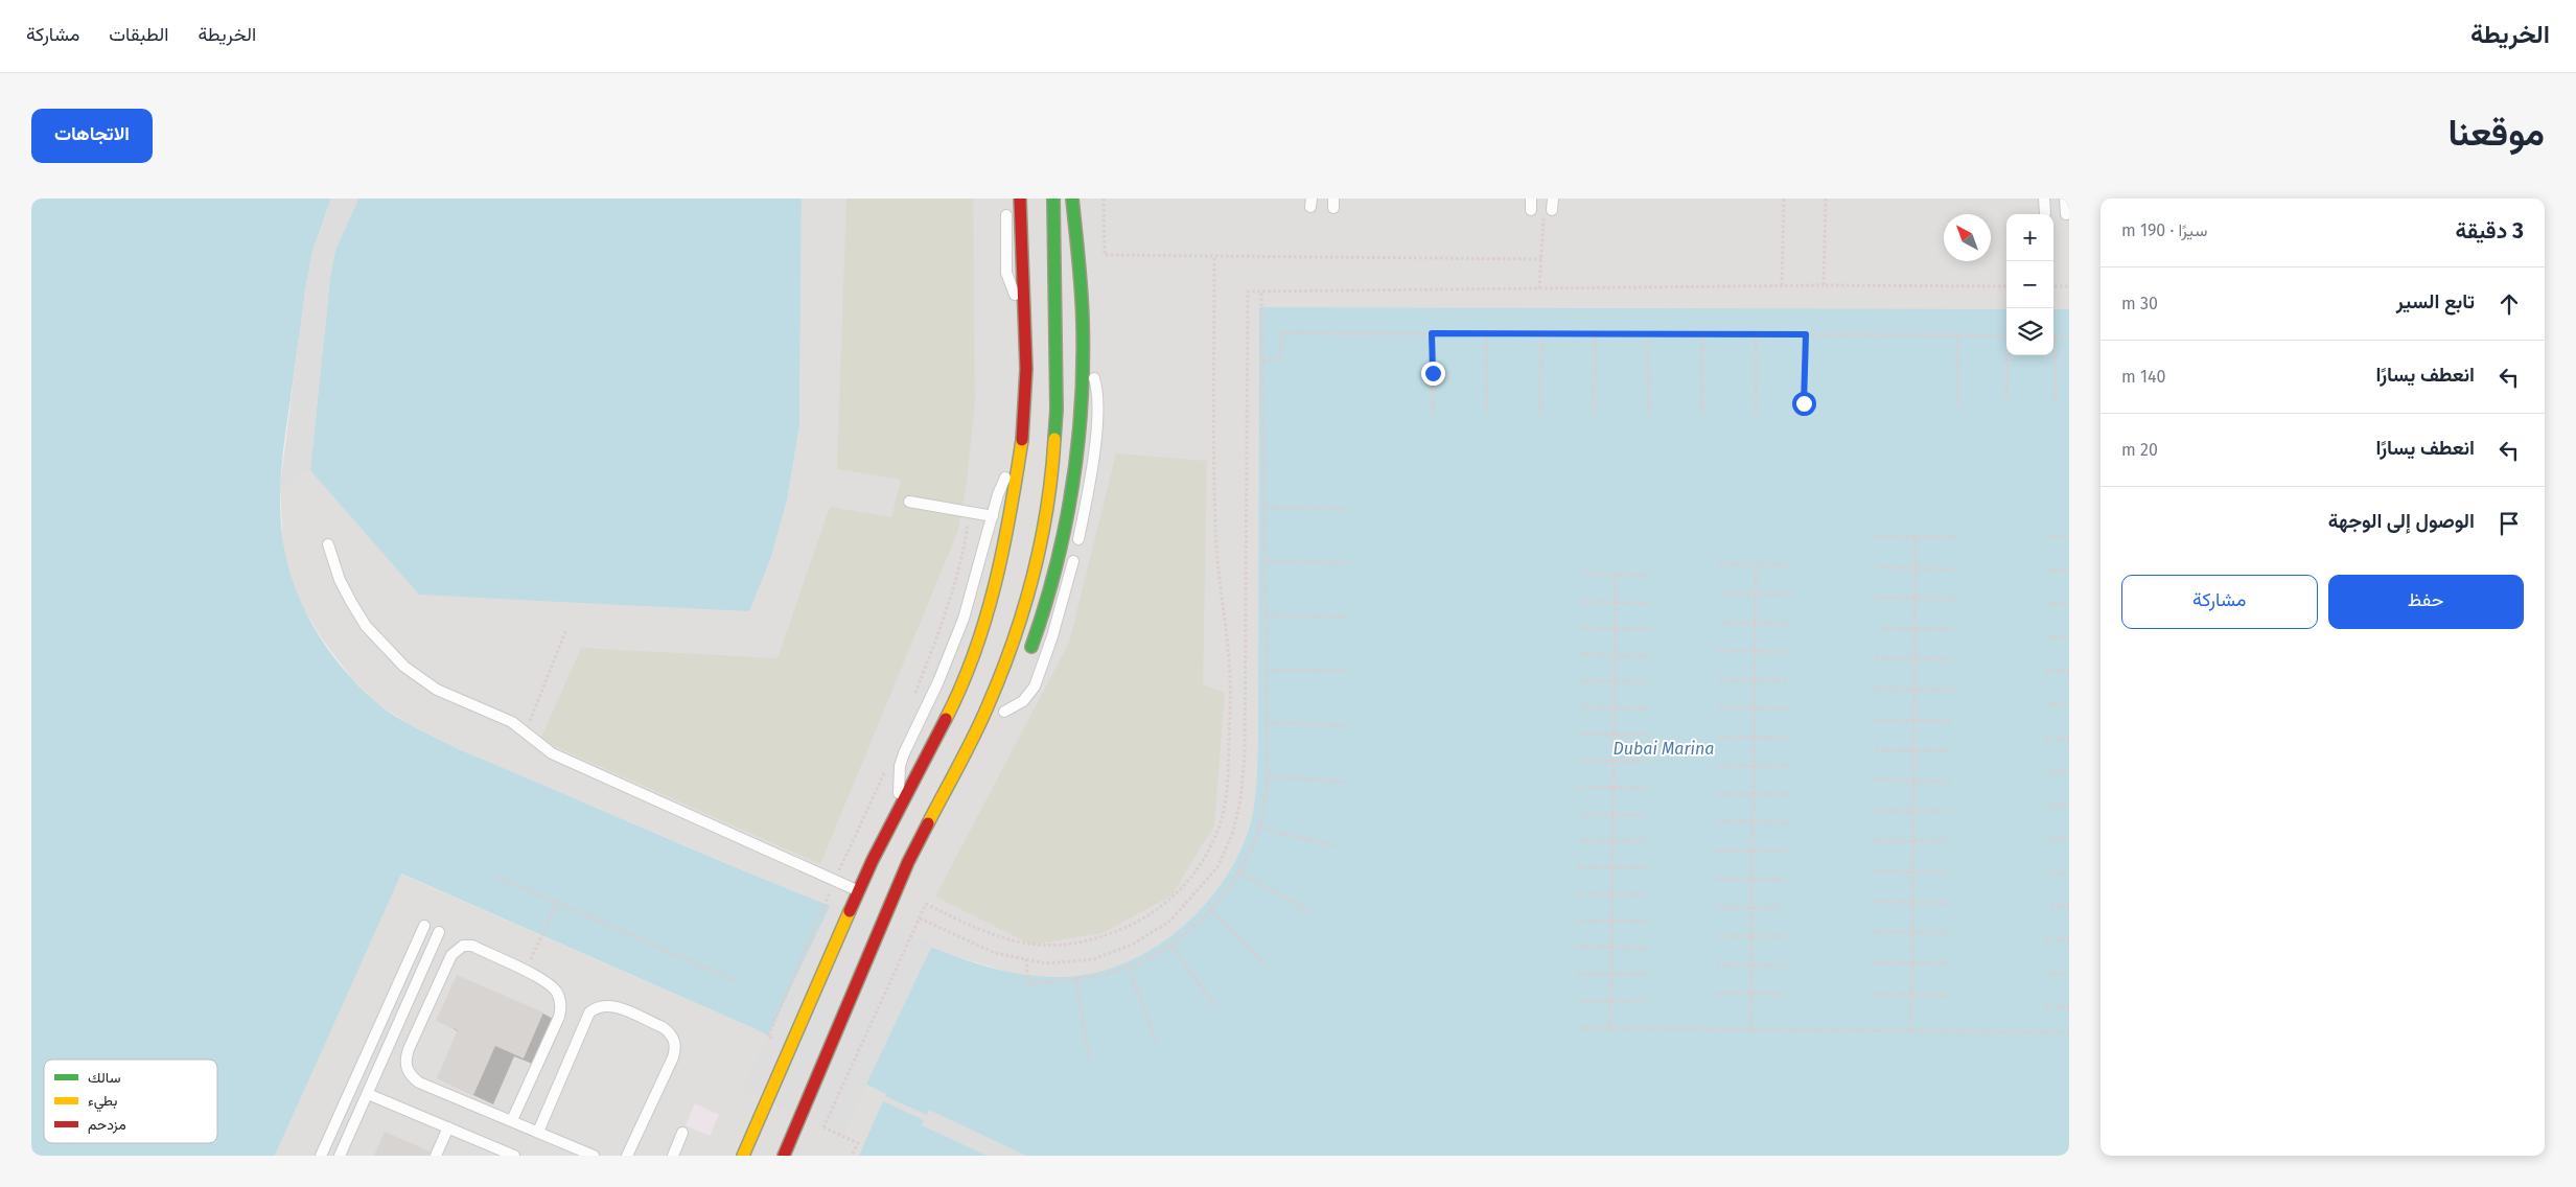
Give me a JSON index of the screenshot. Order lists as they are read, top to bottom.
{
  "water": ["Dubai Marina"],
  "legend": ["سالك", "بطيء", "مزدحم"],
  "north": "top left",
  "page": {
    "header": "الخريطة",
    "nav": ["الخريطة", "الطبقات", "مشاركة"],
    "title": "موقعنا",
    "buttons": [
      "الاتجاهات",
      ["حفظ", "مشاركة"]
    ],
    "heading": ["3 دقيقة", "سيرًا · 190 m"],
    "map_buttons": ["+", "−"],
    "list": [
      ["تابع السير", "30 m"],
      ["انعطف يسارًا", "140 m"],
      ["انعطف يسارًا", "20 m"],
      "الوصول إلى الوجهة"
    ]
  }
}
